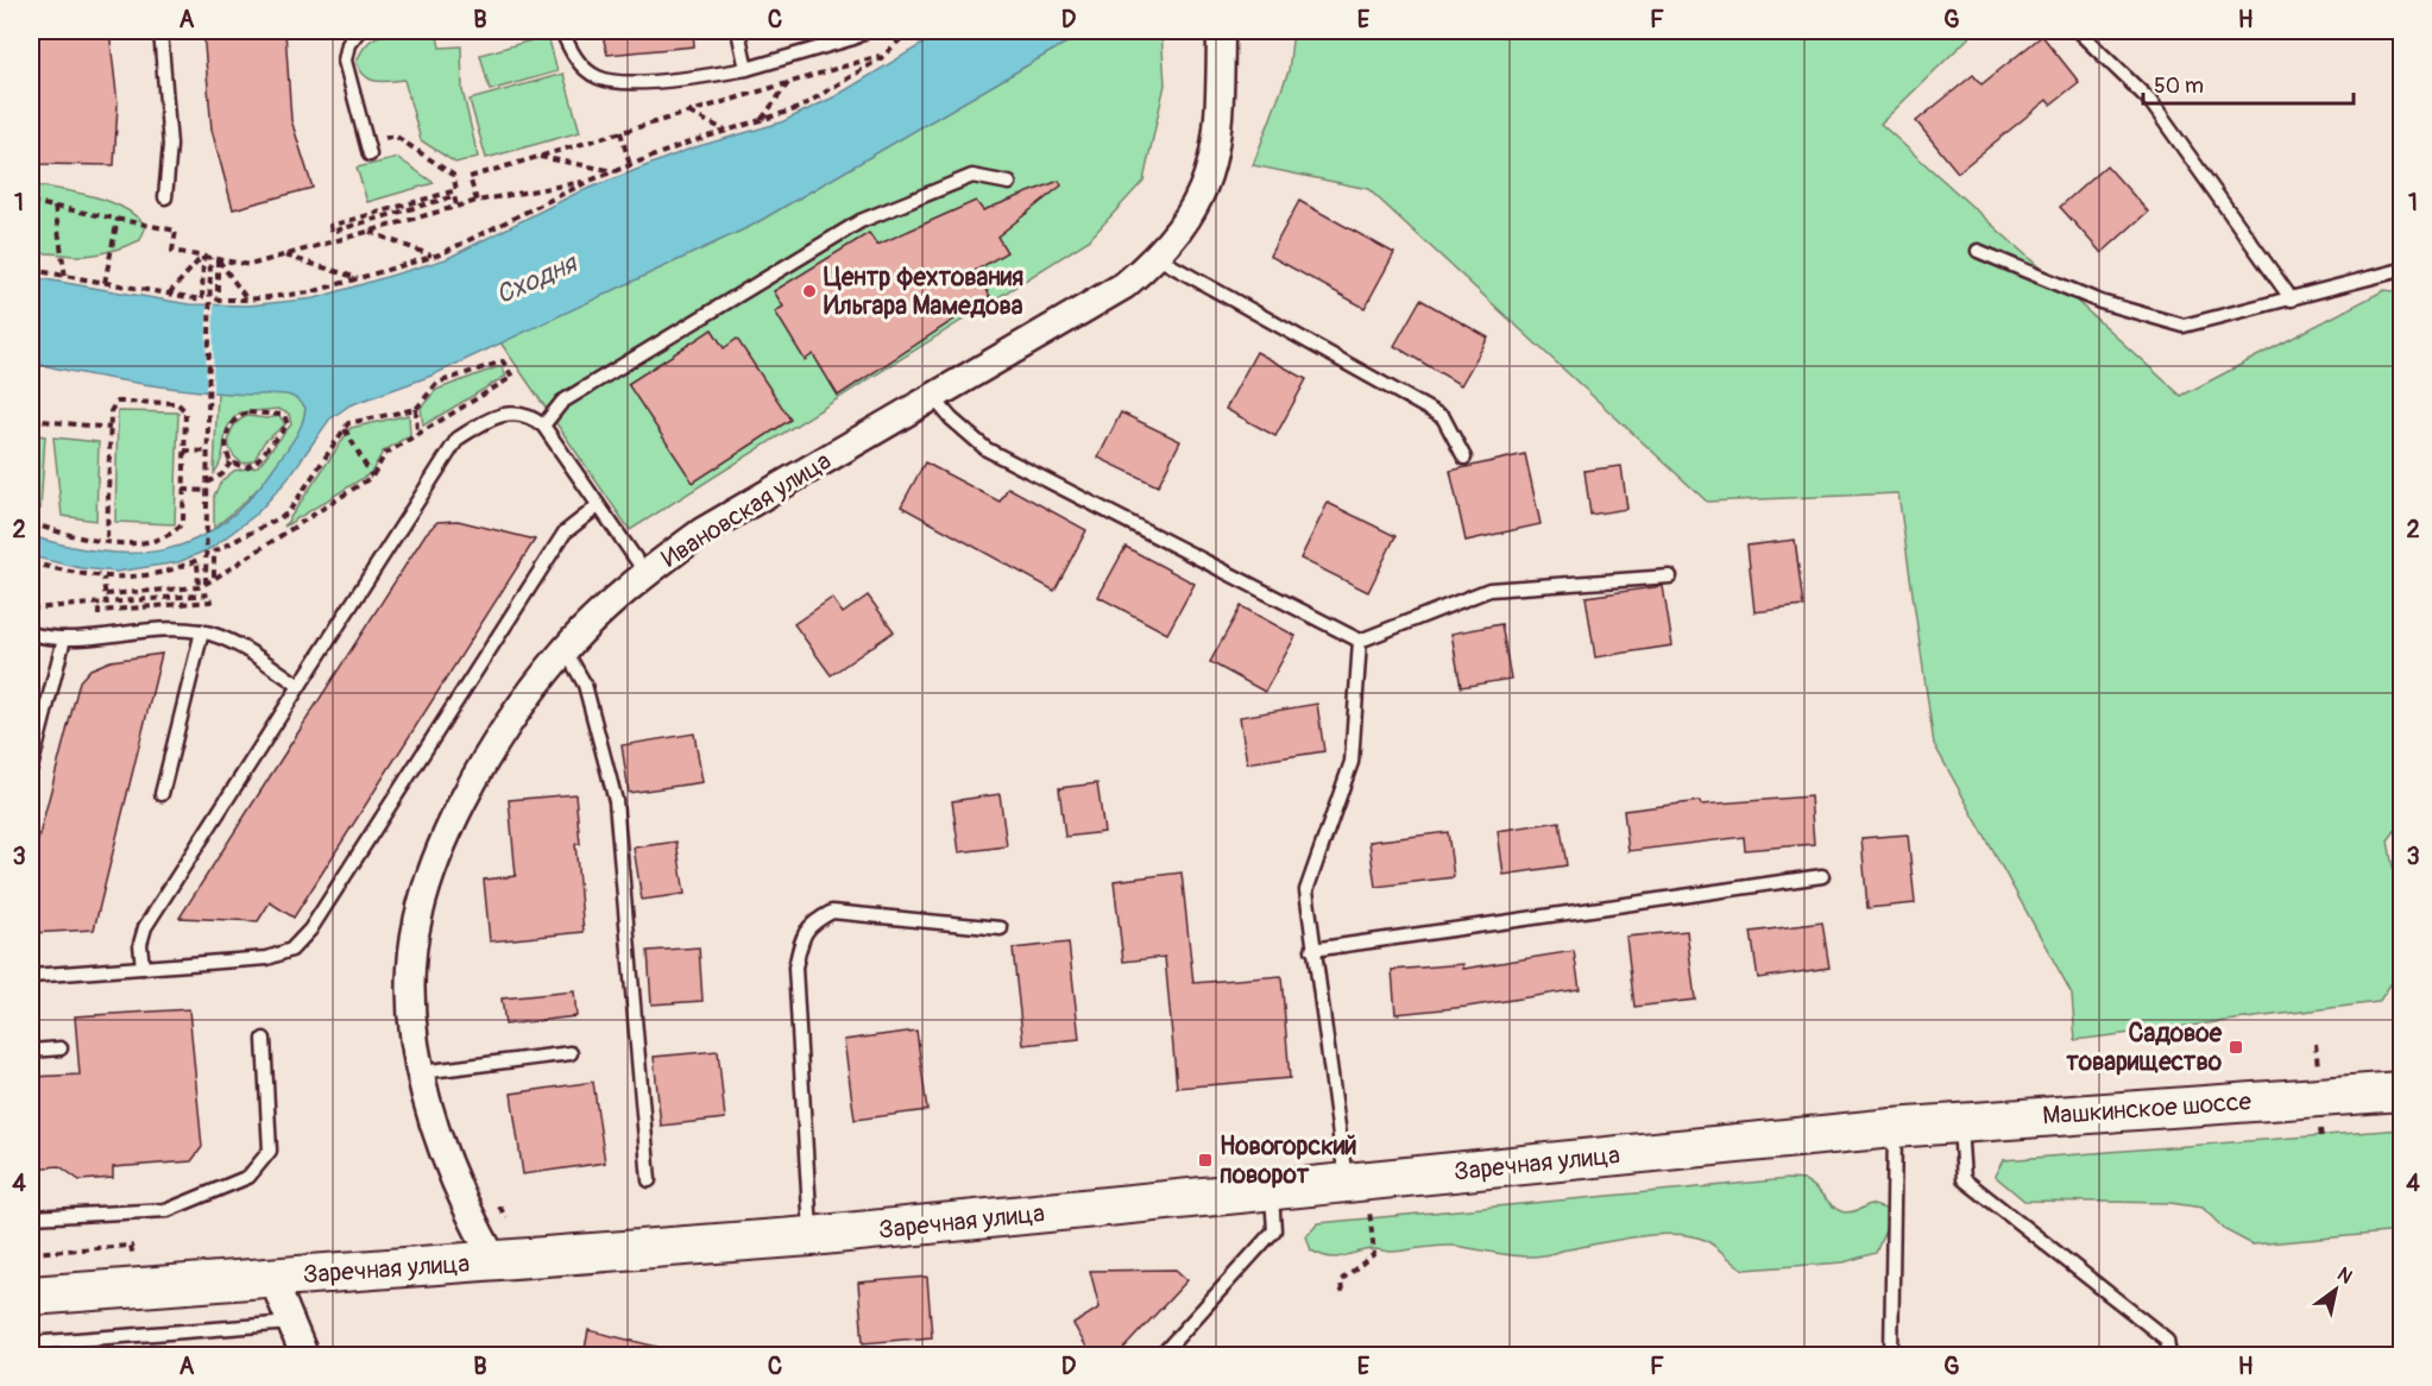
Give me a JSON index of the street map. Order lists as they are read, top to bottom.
{
  "streets": {
    "main road": ["Машкинское шоссе", "Заречная улица"],
    "street": ["Ивановская улица"]
  },
  "crossings": [
    ["Ивановская улица", "Заречная улица"],
    ["Машкинское шоссе", "Заречная улица"]
  ],
  "water": ["Сходня"],
  "places": {
    "other": ["Центр фехтования Ильгара Мамедова"],
    "transit": ["Садовое товарищество", "Новогорский поворот"]
  },
  "scale_bar": "50 m",
  "north": "top right",
  "grid": {
    "columns": [
      "A",
      "B",
      "C",
      "D",
      "E",
      "F",
      "G",
      "H"
    ],
    "rows": [
      "1",
      "2",
      "3",
      "4"
    ]
  }
}
